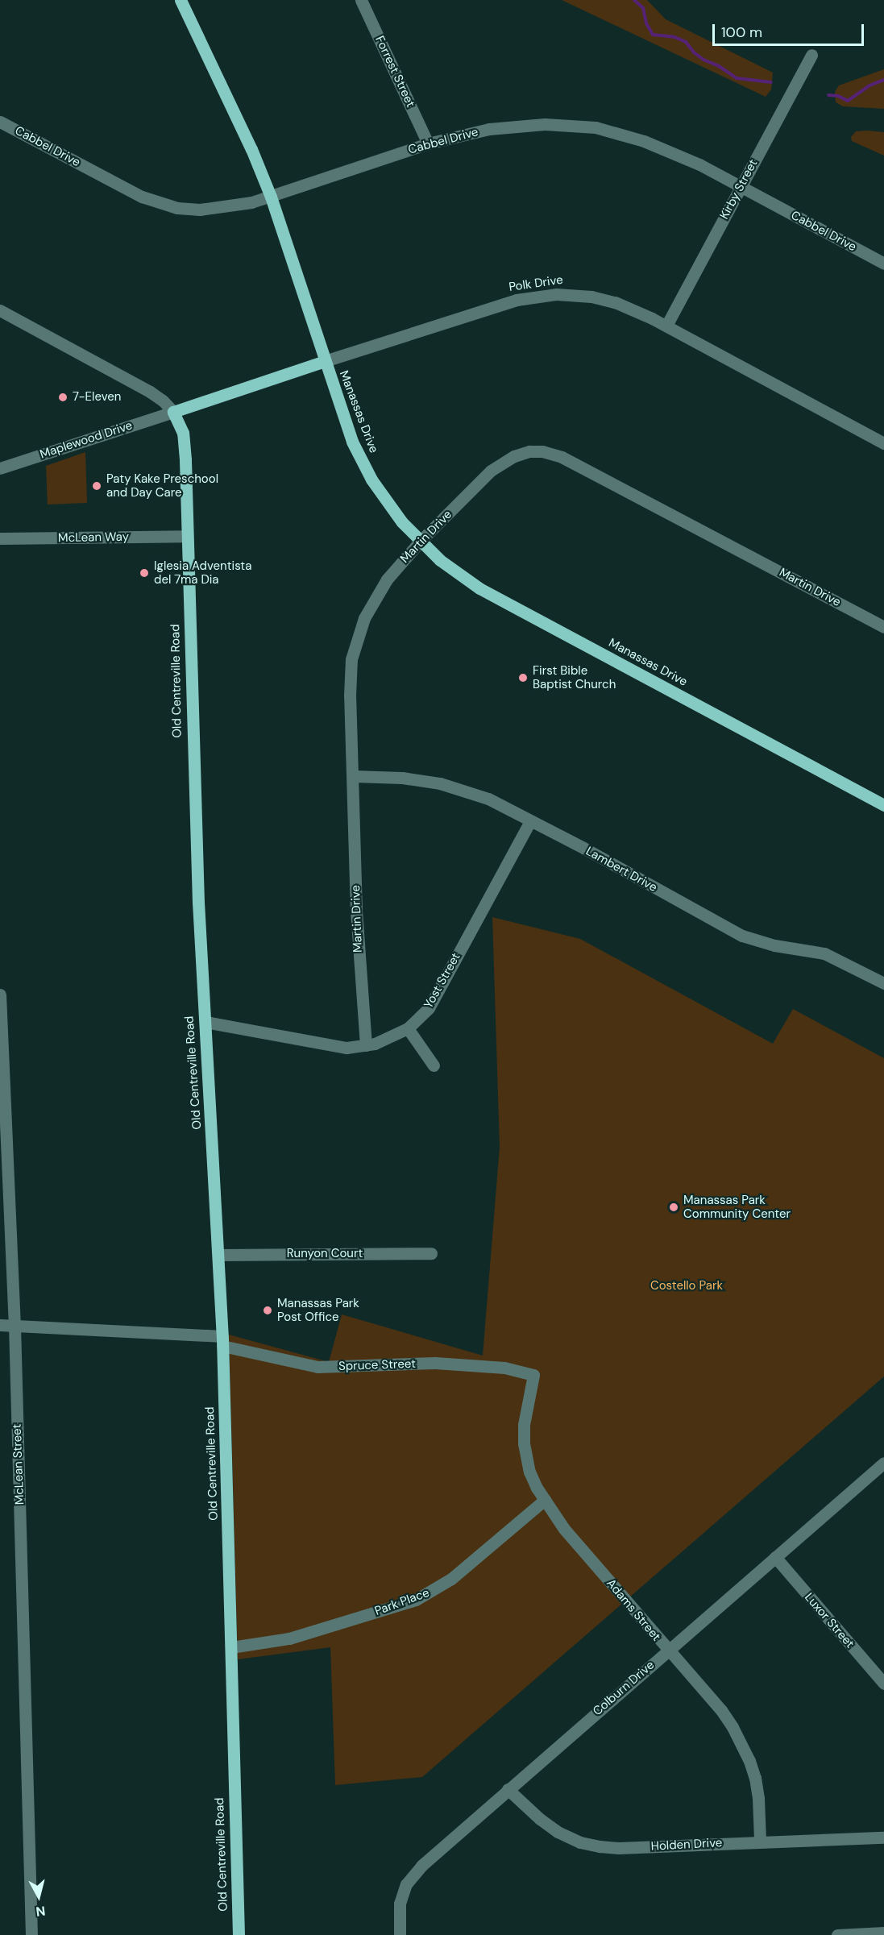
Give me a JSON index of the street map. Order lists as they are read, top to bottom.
{
  "streets": {
    "main road": ["Polk Drive", "Manassas Drive", "Old Centreville Road"],
    "street": [
      "Forrest Street",
      "Cabbel Drive",
      "Kirby Street",
      "Maplewood Drive",
      "Martin Drive",
      "McLean Way",
      "Lambert Drive",
      "Yost Street",
      "Runyon Court",
      "Spruce Street",
      "McLean Street",
      "Park Place",
      "Adams Street",
      "Luxor Street",
      "Colburn Drive",
      "Holden Drive"
    ]
  },
  "crossings": [
    ["Forrest Street", "Cabbel Drive"],
    ["Cabbel Drive", "Kirby Street"],
    ["Cabbel Drive", "Manassas Drive"],
    ["Kirby Street", "Polk Drive"],
    ["Polk Drive", "Manassas Drive"],
    ["Polk Drive", "Maplewood Drive"],
    ["Polk Drive", "Old Centreville Road"],
    ["Manassas Drive", "Martin Drive"],
    ["Maplewood Drive", "Old Centreville Road"],
    ["Martin Drive", "Lambert Drive"],
    ["Martin Drive", "Yost Street"],
    ["McLean Way", "Old Centreville Road"],
    ["Old Centreville Road", "Yost Street"],
    ["Old Centreville Road", "Runyon Court"],
    ["Old Centreville Road", "Spruce Street"],
    ["Old Centreville Road", "Park Place"],
    ["Lambert Drive", "Yost Street"],
    ["Spruce Street", "McLean Street"],
    ["Spruce Street", "Adams Street"],
    ["Park Place", "Adams Street"],
    ["Adams Street", "Colburn Drive"],
    ["Adams Street", "Holden Drive"],
    ["Luxor Street", "Colburn Drive"],
    ["Colburn Drive", "Holden Drive"]
  ],
  "parks": ["Costello Park"],
  "places": [
    "7-Eleven",
    "Paty Kake Preschool and Day Care",
    "Iglesia Adventista del 7ma Dia",
    "First Bible Baptist Church",
    "Manassas Park Community Center",
    "Manassas Park Post Office"
  ],
  "scale_bar": "100 m",
  "north": "bottom"
}
